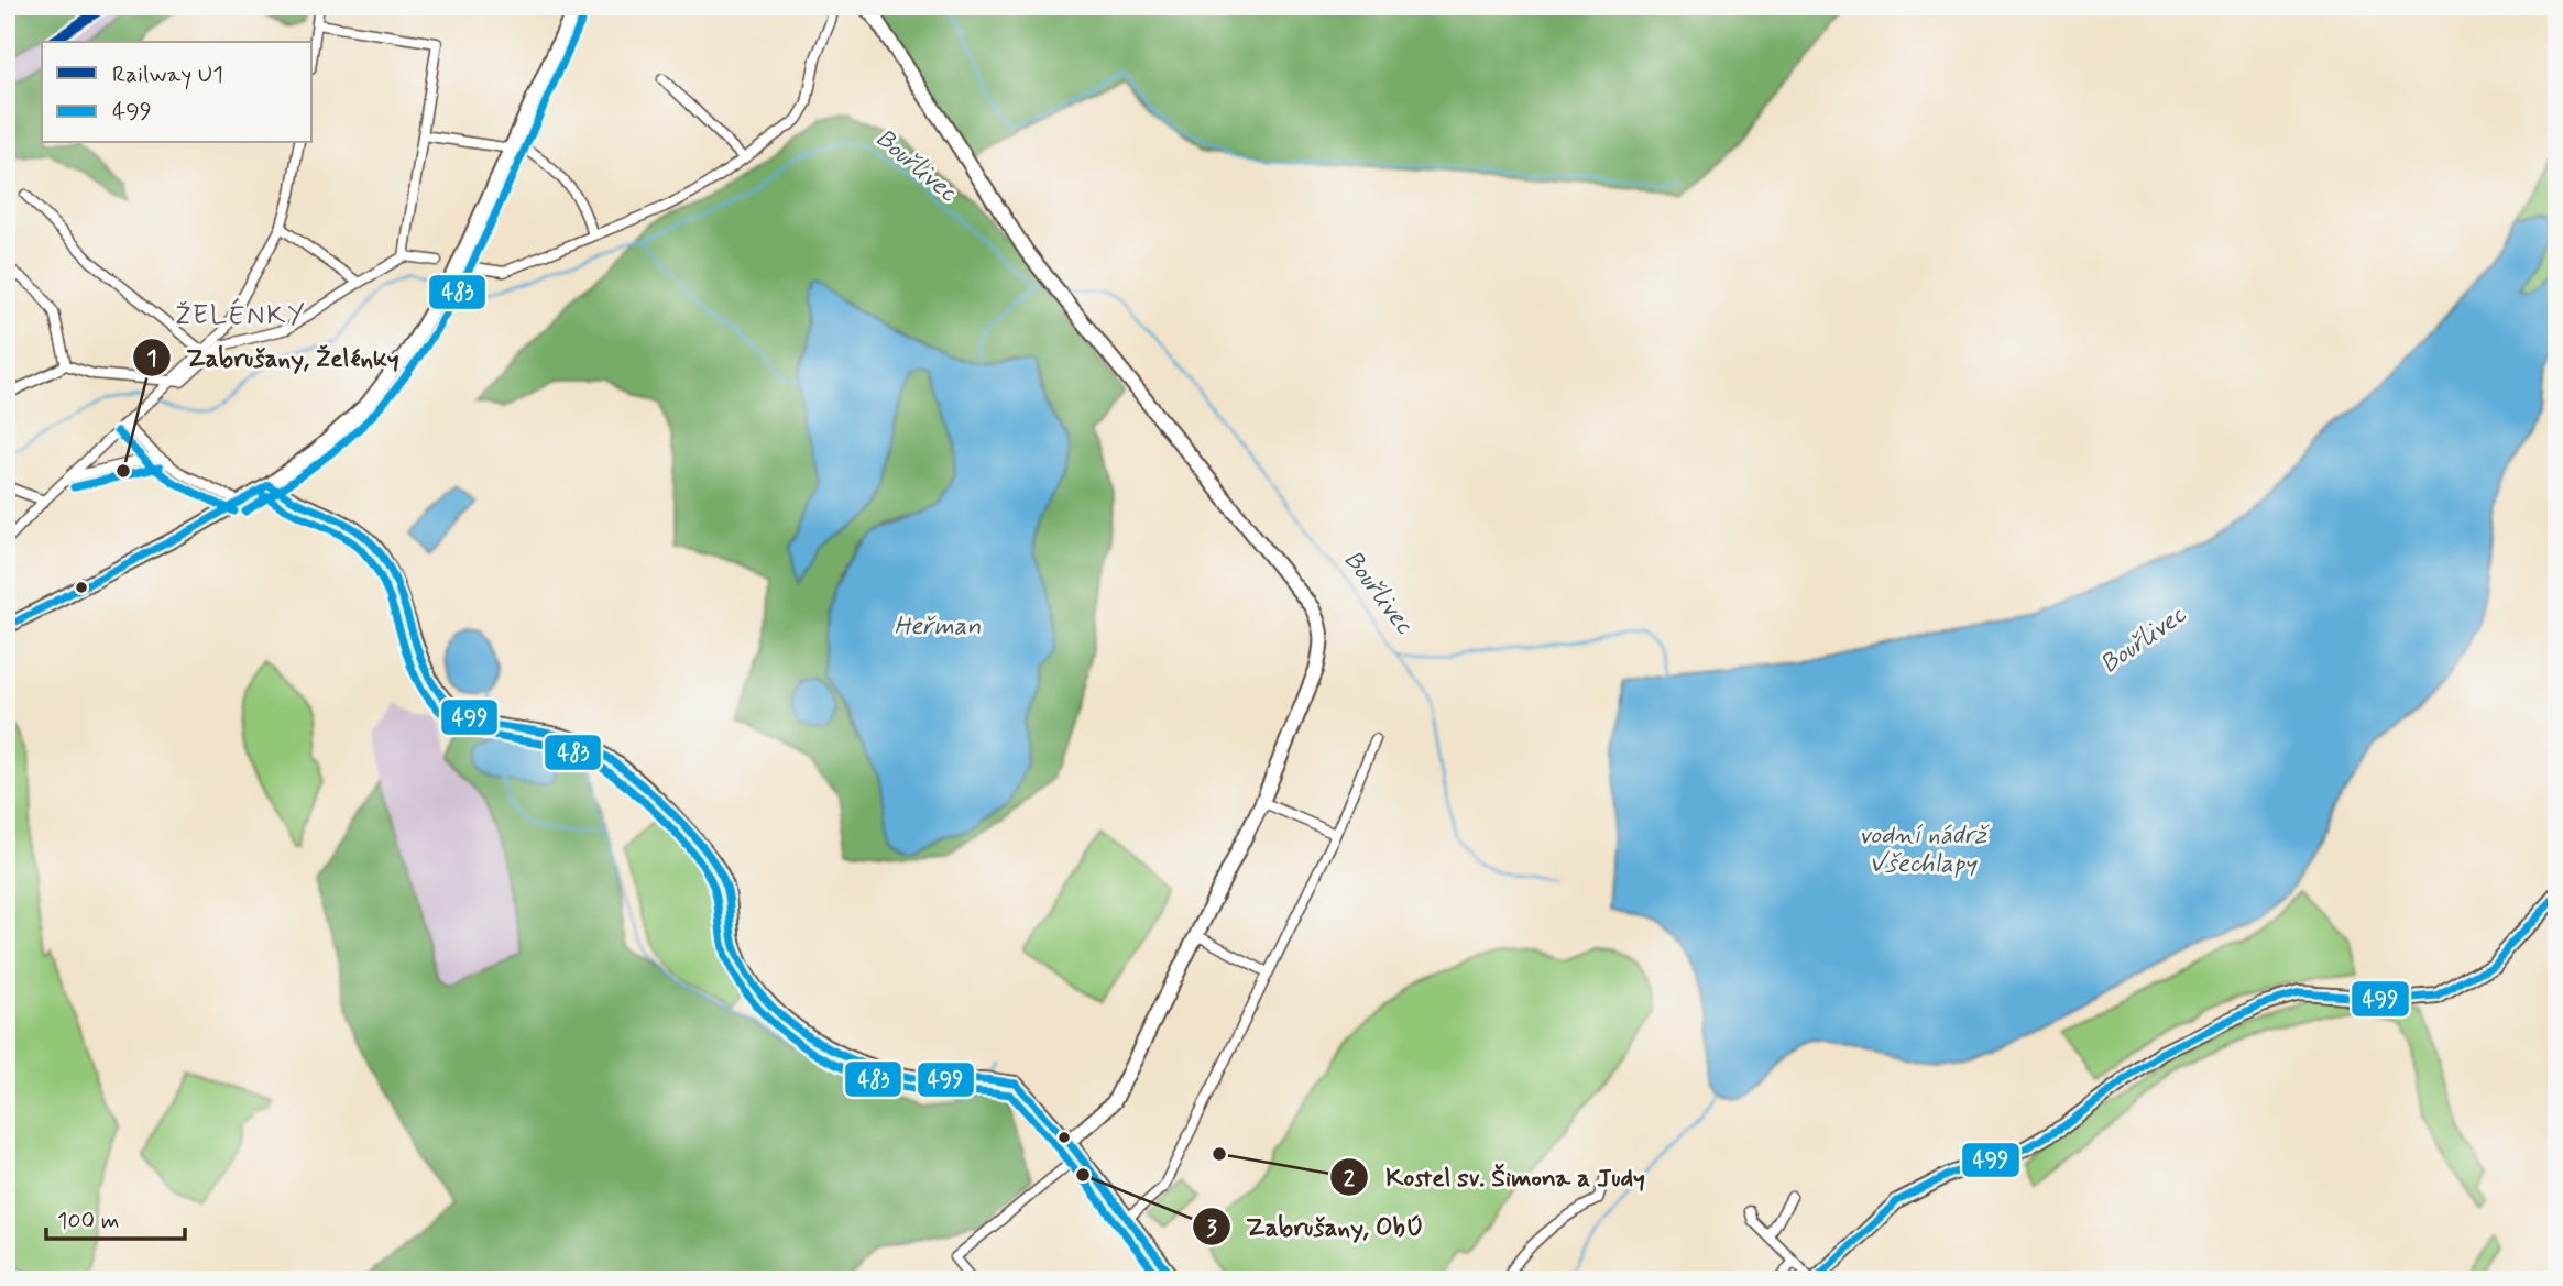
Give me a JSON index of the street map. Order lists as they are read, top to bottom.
{
  "districts": ["ŽELÉNKY"],
  "water": ["Bouřlivec", "Heřman", "vodní nádrž Všechlapy"],
  "places": ["Zabrušany, Želénky", "Kostel sv. Šimona a Judy", "Zabrušany, ObÚ"],
  "lines": ["rail line U1", "transit line 483", "transit line 499"],
  "legend": ["Railway U1", "499"],
  "scale_bar": "100 m"
}
